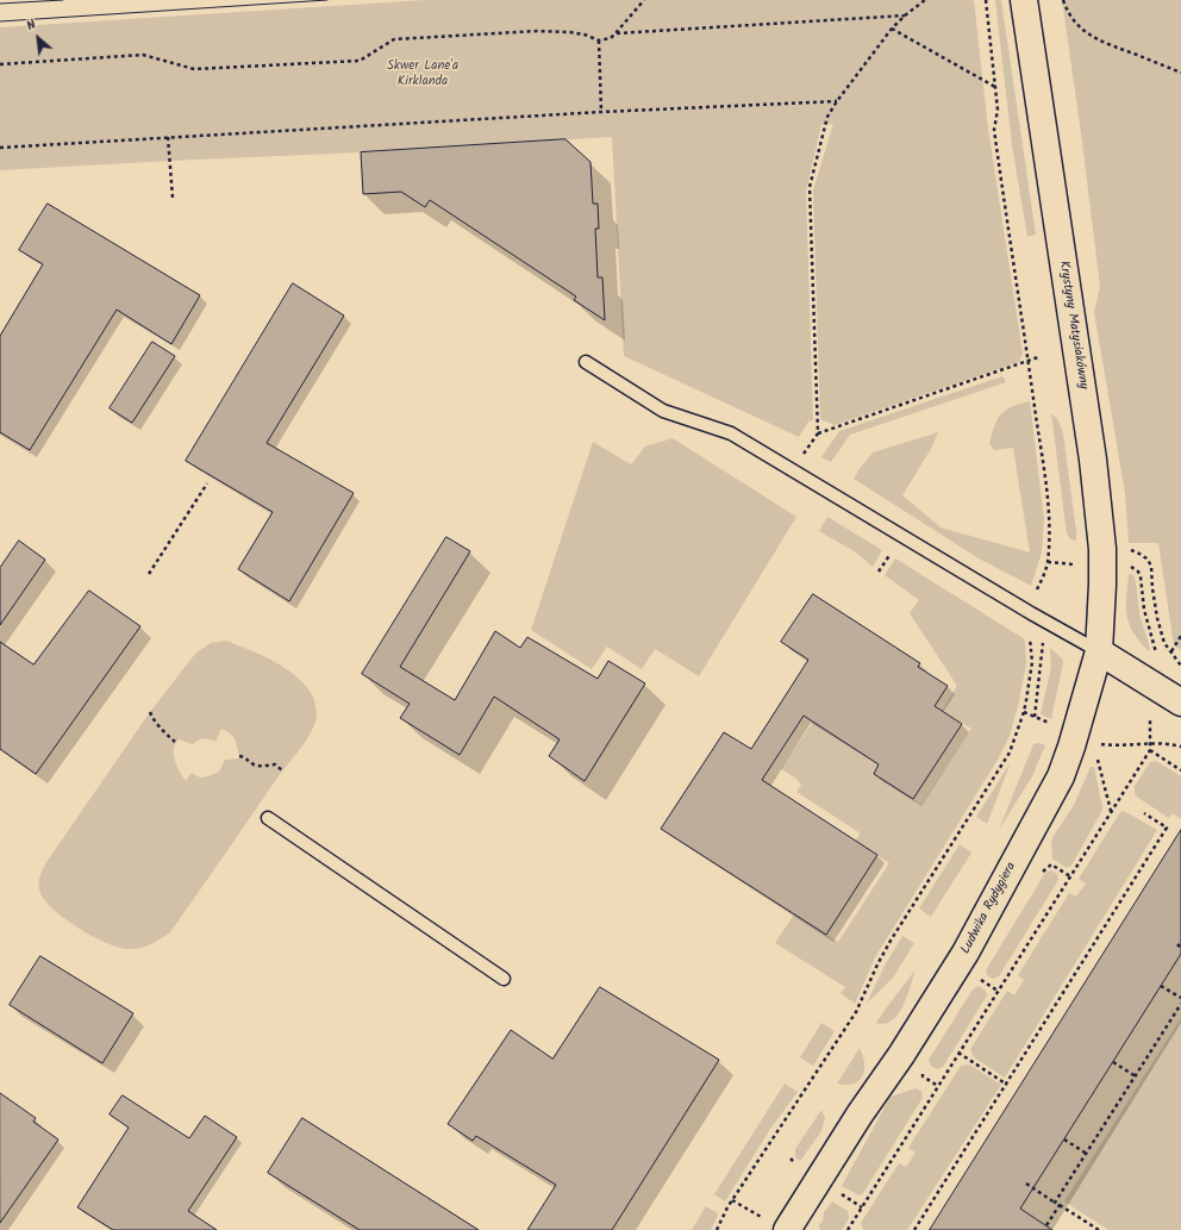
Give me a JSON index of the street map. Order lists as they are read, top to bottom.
{
  "streets": {
    "street": ["Krystyny Matysiakówny", "Ludwika Rydygiera"]
  },
  "crossings": [
    ["Krystyny Matysiakówny", "Ludwika Rydygiera"]
  ],
  "parks": ["Skwer Lane'a Kirklanda"],
  "north": "top left"
}
